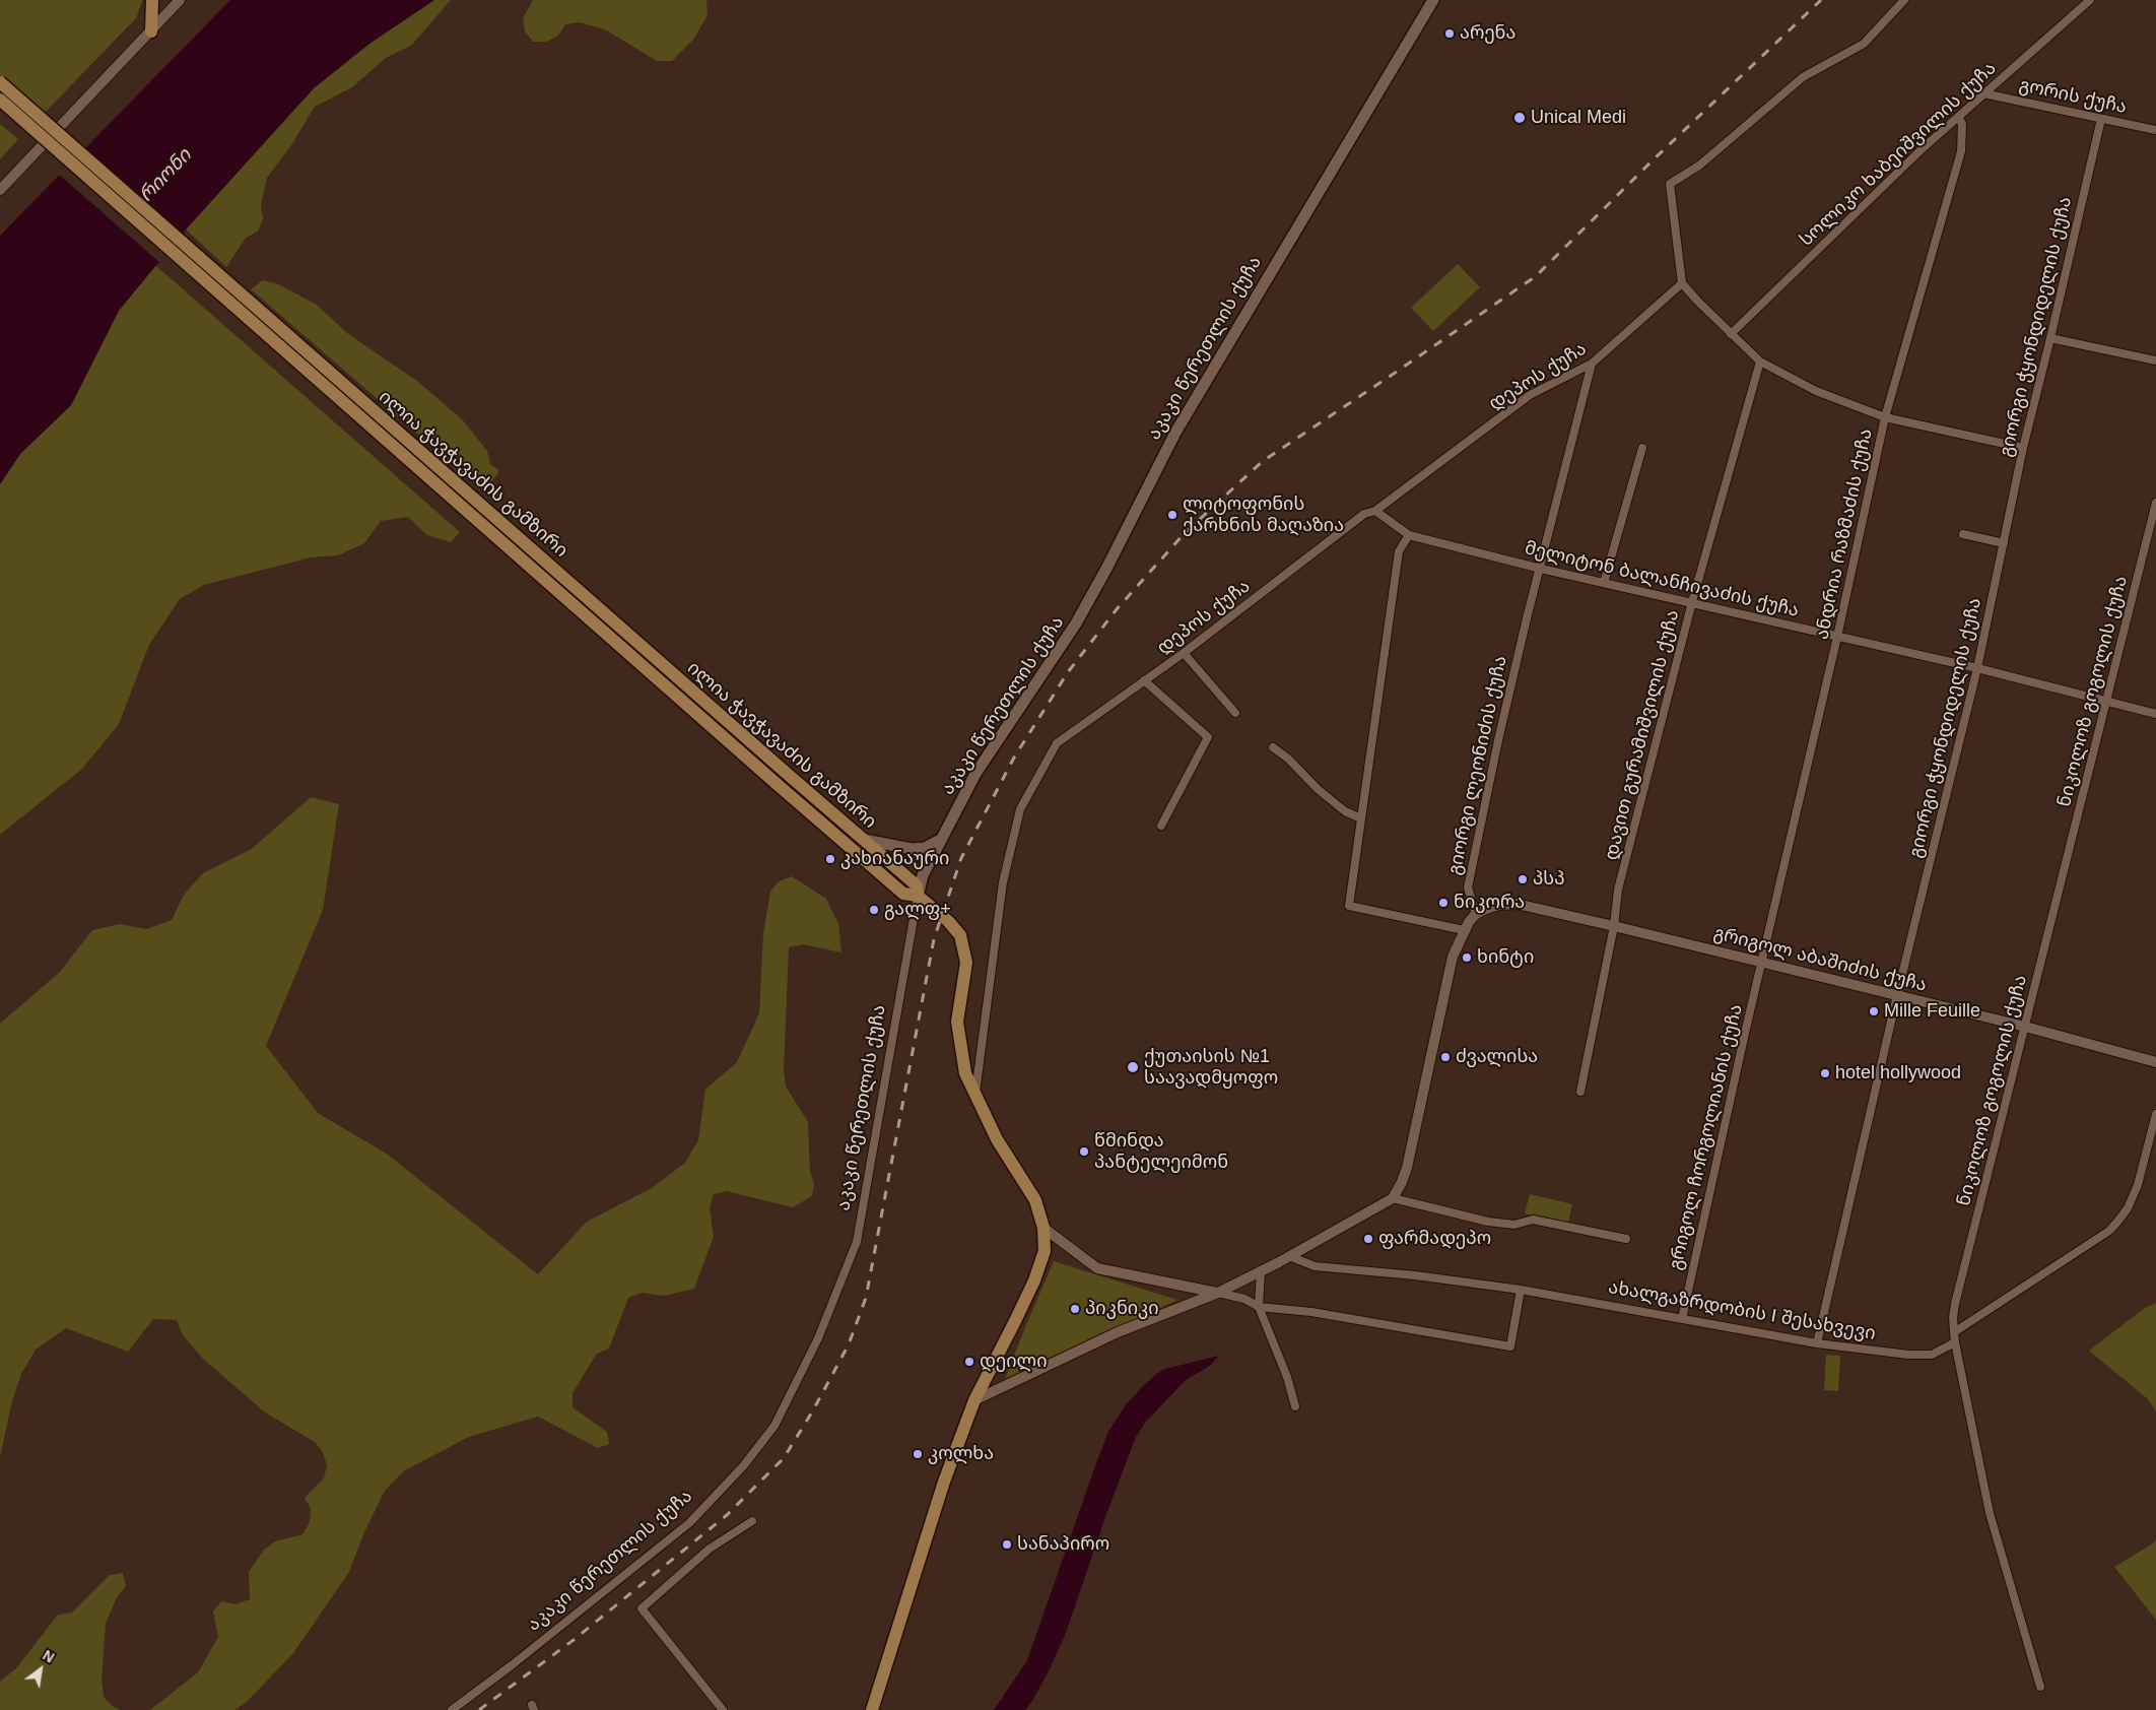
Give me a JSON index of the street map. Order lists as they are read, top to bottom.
{
  "streets": {
    "main road": ["აკაკი წერეთლის ქუჩა", "ილია ჭავჭავაძის გამზირი"],
    "street": [
      "გორის ქუჩა",
      "სოლიკო ხაბეიშვილის ქუჩა",
      "გიორგი ჭყონდიდელის ქუჩა",
      "დეპოს ქუჩა",
      "ანდრია რაზმაძის ქუჩა",
      "მელიტონ ბალანჩივაძის ქუჩა",
      "ნიკოლოზ გოგოლის ქუჩა",
      "დავით გურამიშვილის ქუჩა",
      "გიორგი ლეონიძის ქუჩა",
      "გრიგოლ აბაშიძის ქუჩა",
      "გრიგოლ ჩორგოლიანის ქუჩა",
      "ახალგაზრდობის I შესახვევი"
    ]
  },
  "crossings": [
    ["გორის ქუჩა", "სოლიკო ხაბეიშვილის ქუჩა"],
    ["გორის ქუჩა", "გიორგი ჭყონდიდელის ქუჩა"],
    ["სოლიკო ხაბეიშვილის ქუჩა", "ანდრია რაზმაძის ქუჩა"],
    ["გიორგი ჭყონდიდელის ქუჩა", "მელიტონ ბალანჩივაძის ქუჩა"],
    ["გიორგი ჭყონდიდელის ქუჩა", "გრიგოლ აბაშიძის ქუჩა"],
    ["გიორგი ჭყონდიდელის ქუჩა", "ახალგაზრდობის I შესახვევი"],
    ["აკაკი წერეთლის ქუჩა", "ილია ჭავჭავაძის გამზირი"],
    ["დეპოს ქუჩა", "მელიტონ ბალანჩივაძის ქუჩა"],
    ["დეპოს ქუჩა", "გიორგი ლეონიძის ქუჩა"],
    ["ანდრია რაზმაძის ქუჩა", "მელიტონ ბალანჩივაძის ქუჩა"],
    ["ანდრია რაზმაძის ქუჩა", "გრიგოლ აბაშიძის ქუჩა"],
    ["ანდრია რაზმაძის ქუჩა", "გრიგოლ ჩორგოლიანის ქუჩა"],
    ["მელიტონ ბალანჩივაძის ქუჩა", "ნიკოლოზ გოგოლის ქუჩა"],
    ["მელიტონ ბალანჩივაძის ქუჩა", "დავით გურამიშვილის ქუჩა"],
    ["მელიტონ ბალანჩივაძის ქუჩა", "გიორგი ლეონიძის ქუჩა"],
    ["ნიკოლოზ გოგოლის ქუჩა", "გრიგოლ აბაშიძის ქუჩა"],
    ["ნიკოლოზ გოგოლის ქუჩა", "ახალგაზრდობის I შესახვევი"],
    ["დავით გურამიშვილის ქუჩა", "გრიგოლ აბაშიძის ქუჩა"],
    ["გიორგი ლეონიძის ქუჩა", "გრიგოლ აბაშიძის ქუჩა"],
    ["გრიგოლ აბაშიძის ქუჩა", "გრიგოლ ჩორგოლიანის ქუჩა"],
    ["გრიგოლ ჩორგოლიანის ქუჩა", "ახალგაზრდობის I შესახვევი"]
  ],
  "water": ["რიონი"],
  "places": [
    "არენა",
    "Unical Medi",
    "ლიტოფონის ქარხნის მაღაზია",
    "კახიანაური",
    "პსპ",
    "ნიკორა",
    "გალფ+",
    "ხინტი",
    "Mille Feuille",
    "ძვალისა",
    "ქუთაისის №1 საავადმყოფო",
    "hotel hollywood",
    "წმინდა პანტელეიმონ",
    "ფარმადეპო",
    "პიკნიკი",
    "დეილი",
    "კოლხა",
    "სანაპირო"
  ],
  "north": "top right"
}
